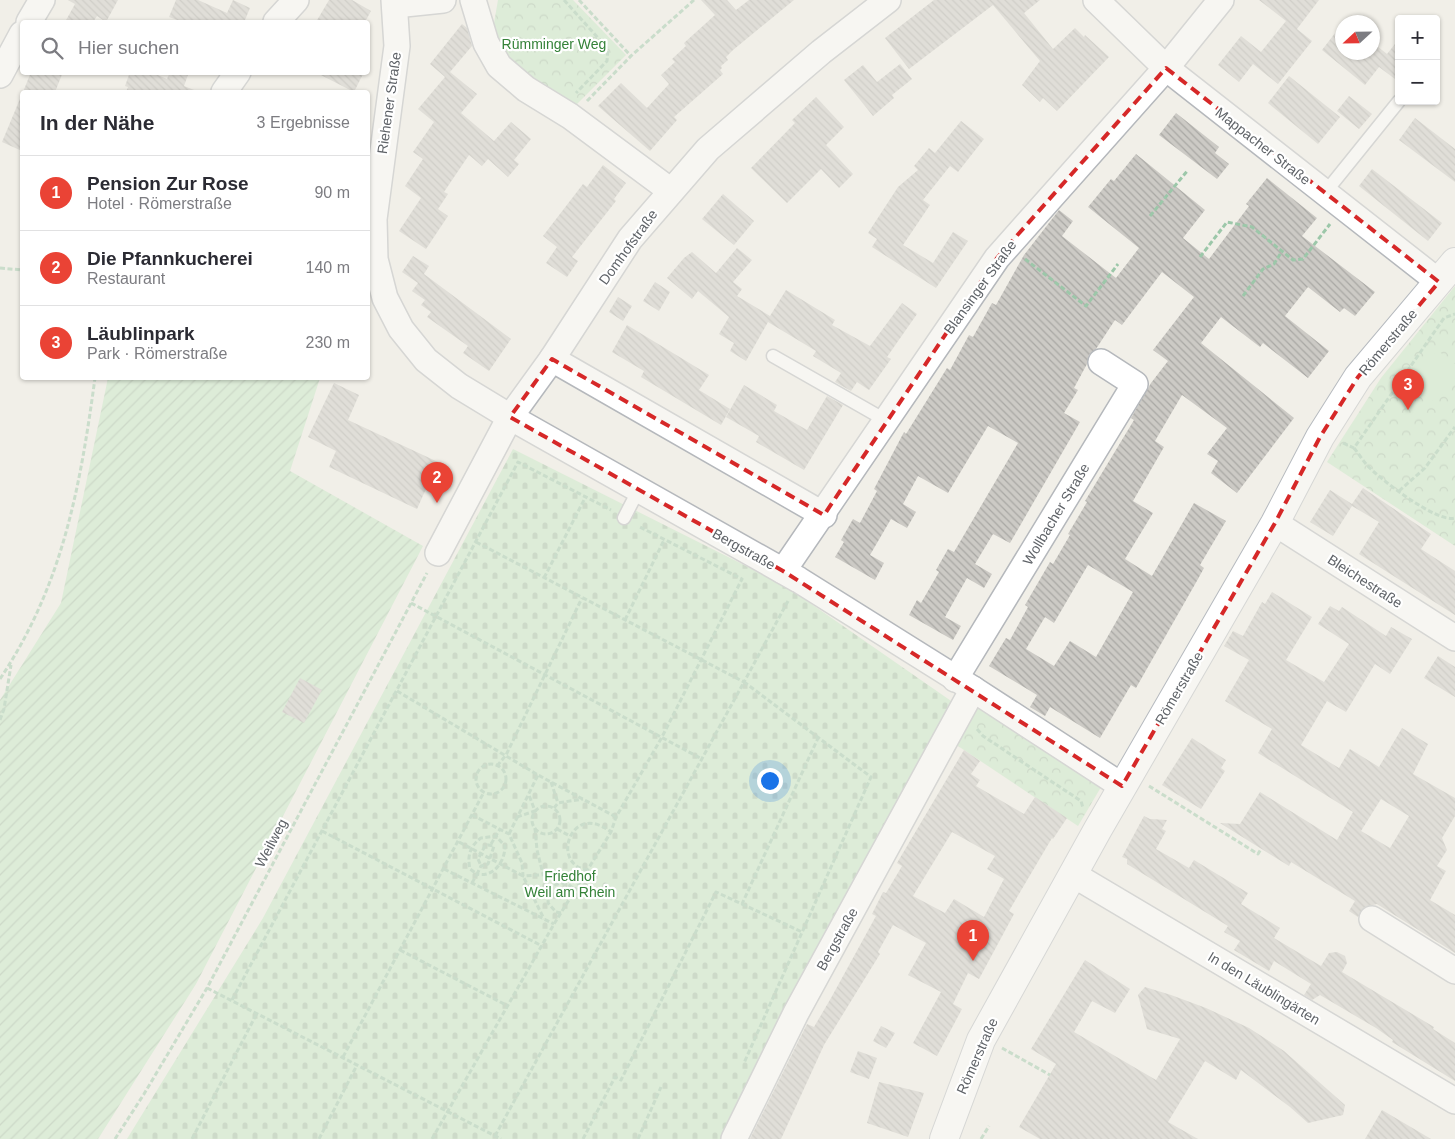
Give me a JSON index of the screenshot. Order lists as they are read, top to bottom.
{
  "streets": {
    "street": [
      "Riehener Straße",
      "Mappacher Straße",
      "Domhofstraße",
      "Blansinger Straße",
      "Römerstraße",
      "Wollbacher Straße",
      "Bergstraße",
      "Bleichestraße",
      "In den Läublingärten"
    ],
    "path": ["Weilweg"]
  },
  "crossings": [
    ["Riehener Straße", "Domhofstraße"],
    ["Riehener Straße", "Bergstraße"],
    ["Mappacher Straße", "Blansinger Straße"],
    ["Mappacher Straße", "Römerstraße"],
    ["Domhofstraße", "Bergstraße"],
    ["Domhofstraße", "Weilweg"],
    ["Blansinger Straße", "Bergstraße"],
    ["Römerstraße", "Bergstraße"],
    ["Römerstraße", "Bleichestraße"],
    ["Römerstraße", "In den Läublingärten"],
    ["Wollbacher Straße", "Bergstraße"]
  ],
  "parks": ["Rümminger Weg", "Friedhof Weil am Rhein"],
  "north": "left",
  "page": {
    "map_buttons": ["+", "−"],
    "search": "Hier suchen",
    "heading": ["In der Nähe", "3 Ergebnisse"],
    "list": [
      {
        "mark": "1",
        "name": "Pension Zur Rose",
        "note": "Hotel · Römerstraße",
        "value": "90 m"
      },
      {
        "mark": "2",
        "name": "Die Pfannkucherei",
        "note": "Restaurant",
        "value": "140 m"
      },
      {
        "mark": "3",
        "name": "Läublinpark",
        "note": "Park · Römerstraße",
        "value": "230 m"
      }
    ],
    "pins": ["3", "2", "1"]
  }
}
